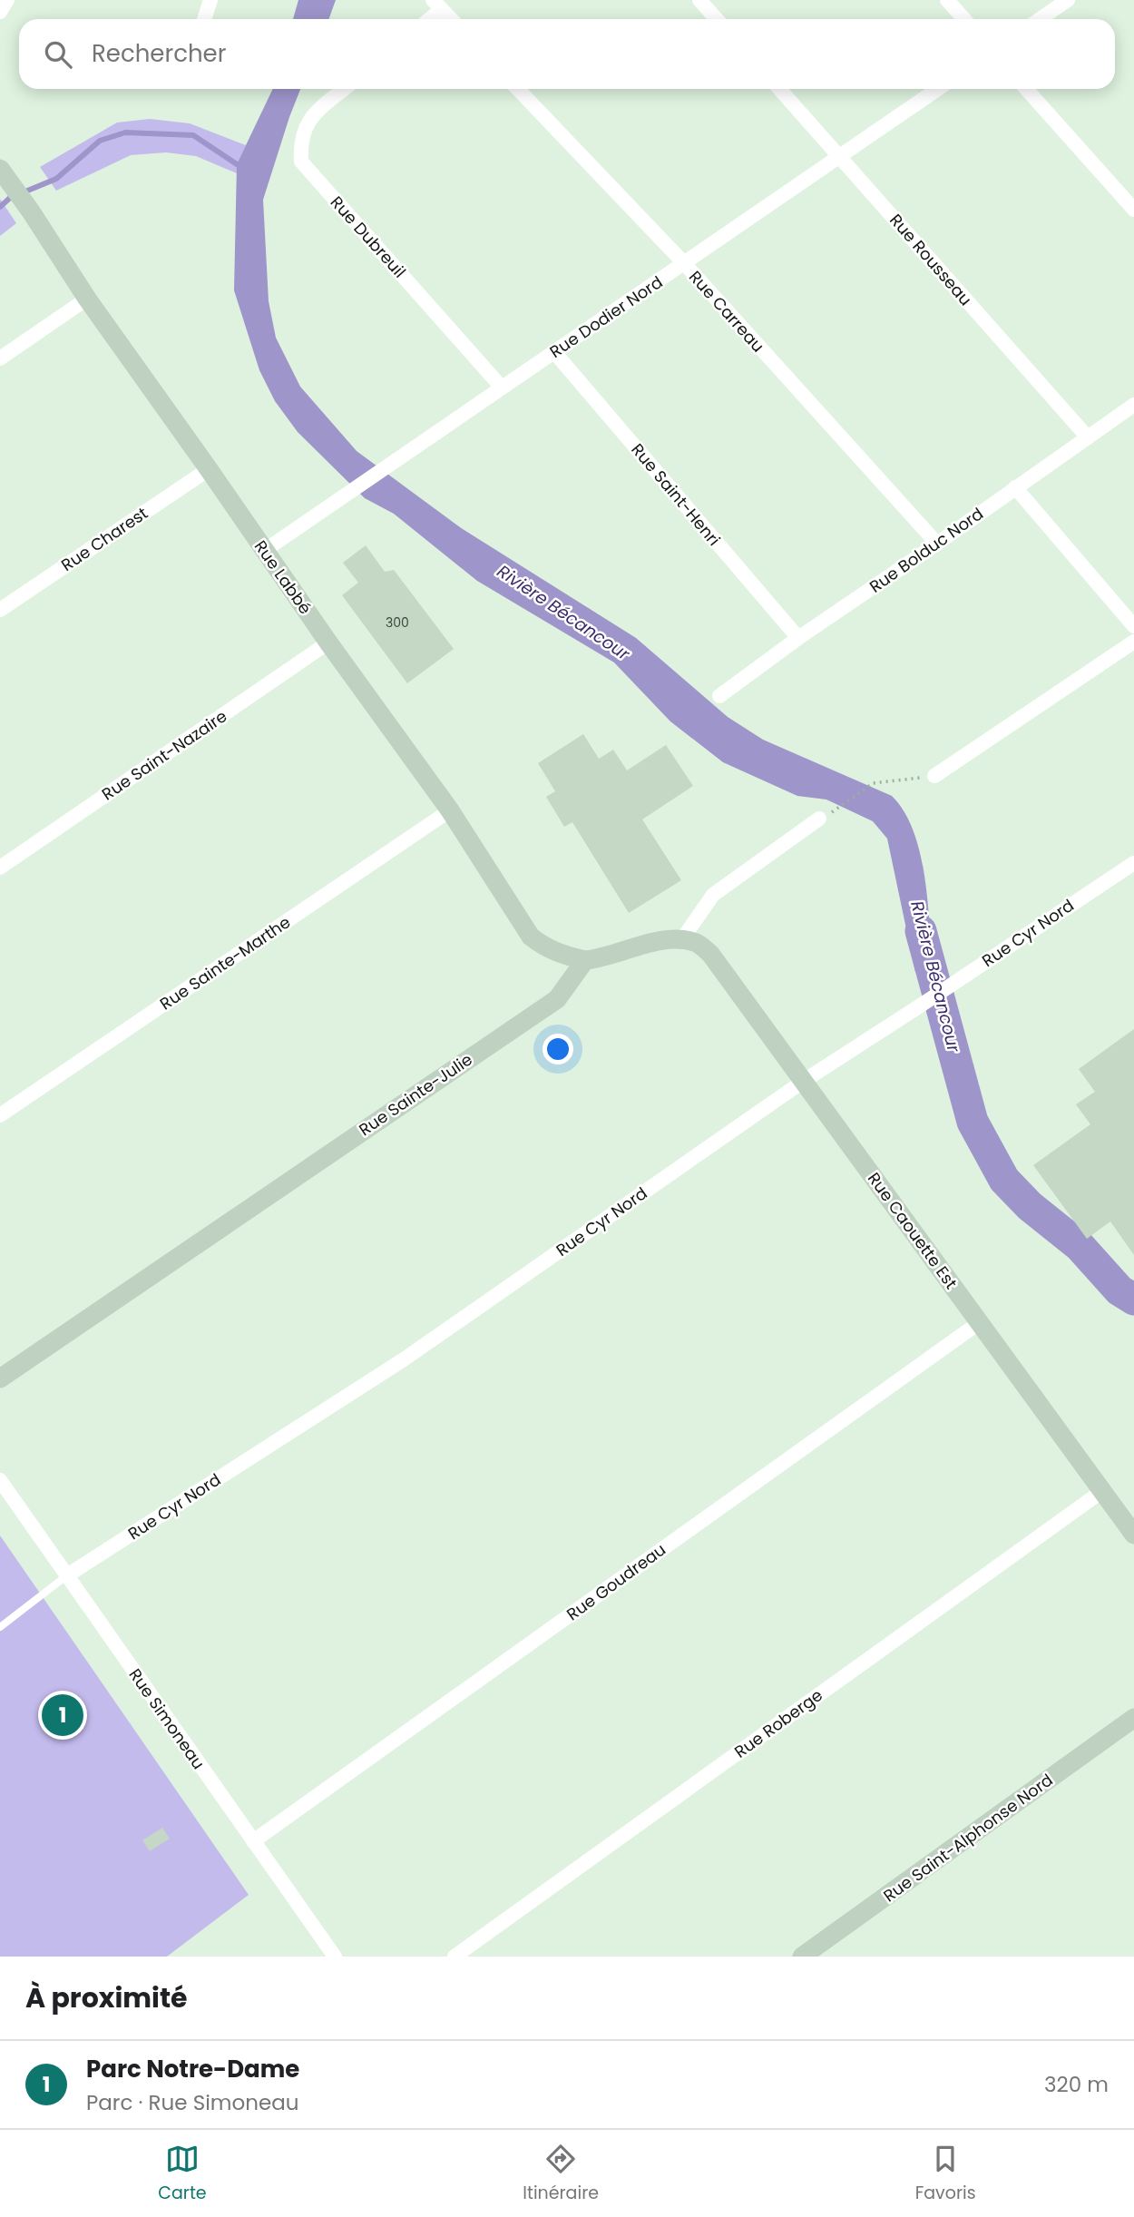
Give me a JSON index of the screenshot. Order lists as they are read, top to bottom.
{
  "streets": {
    "street": [
      "Rue Dubreuil",
      "Rue Rousseau",
      "Rue Carreau",
      "Rue Dodier Nord",
      "Rue Saint-Henri",
      "Rue Charest",
      "Rue Bolduc Nord",
      "Rue Labbé",
      "Rue Saint-Nazaire",
      "Rue Cyr Nord",
      "Rue Sainte-Marthe",
      "Rue Sainte-Julie",
      "Rue Caouette Est",
      "Rue Goudreau",
      "Rue Simoneau",
      "Rue Roberge",
      "Rue Saint-Alphonse Nord"
    ]
  },
  "crossings": [
    ["Rue Dubreuil", "Rue Dodier Nord"],
    ["Rue Rousseau", "Rue Dodier Nord"],
    ["Rue Rousseau", "Rue Bolduc Nord"],
    ["Rue Carreau", "Rue Dodier Nord"],
    ["Rue Carreau", "Rue Bolduc Nord"],
    ["Rue Dodier Nord", "Rue Saint-Henri"],
    ["Rue Dodier Nord", "Rue Labbé"],
    ["Rue Saint-Henri", "Rue Bolduc Nord"],
    ["Rue Charest", "Rue Labbé"],
    ["Rue Labbé", "Rue Saint-Nazaire"],
    ["Rue Labbé", "Rue Sainte-Marthe"],
    ["Rue Labbé", "Rue Sainte-Julie"],
    ["Rue Cyr Nord", "Rue Caouette Est"],
    ["Rue Cyr Nord", "Rue Simoneau"],
    ["Rue Caouette Est", "Rue Goudreau"],
    ["Rue Caouette Est", "Rue Roberge"],
    ["Rue Goudreau", "Rue Simoneau"]
  ],
  "water": ["Rivière Bécancour"],
  "house_numbers": ["300"],
  "page": {
    "search": "Rechercher",
    "pins": "1",
    "heading": "À proximité",
    "list": [
      {
        "mark": "1",
        "name": "Parc Notre-Dame",
        "note": "Parc · Rue Simoneau",
        "value": "320 m"
      }
    ],
    "nav": ["Carte", "Itinéraire", "Favoris"]
  }
}
